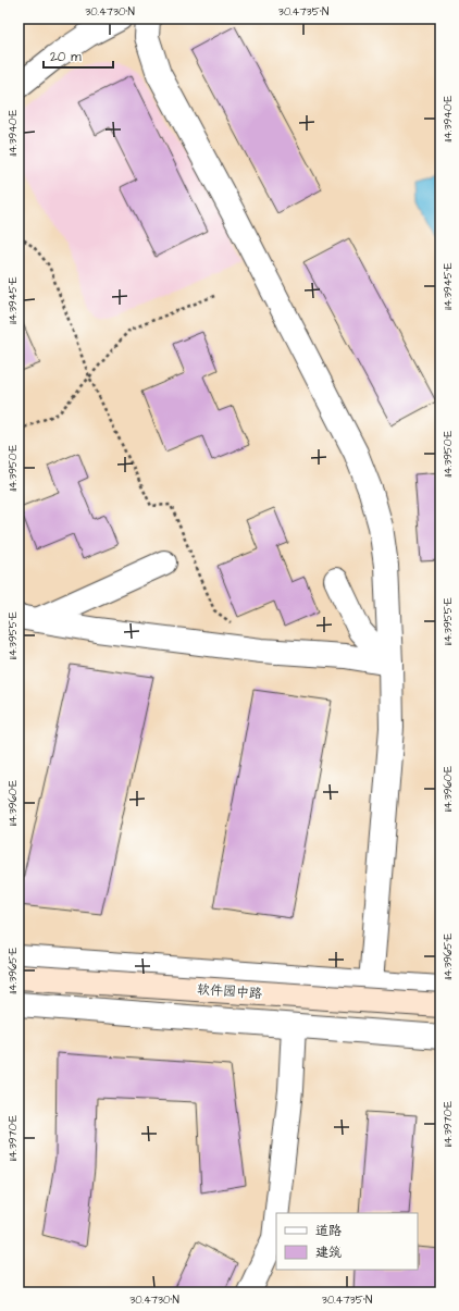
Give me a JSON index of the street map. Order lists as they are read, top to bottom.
{
  "streets": {
    "main road": ["软件园中路"]
  },
  "legend": ["道路", "建筑"],
  "scale_bar": "20 m",
  "coordinates": [
    "30.4730°N",
    "30.4735°N",
    "114.3940°E",
    "114.3945°E",
    "114.3950°E",
    "114.3955°E",
    "114.3960°E",
    "114.3965°E",
    "114.3970°E"
  ]
}
